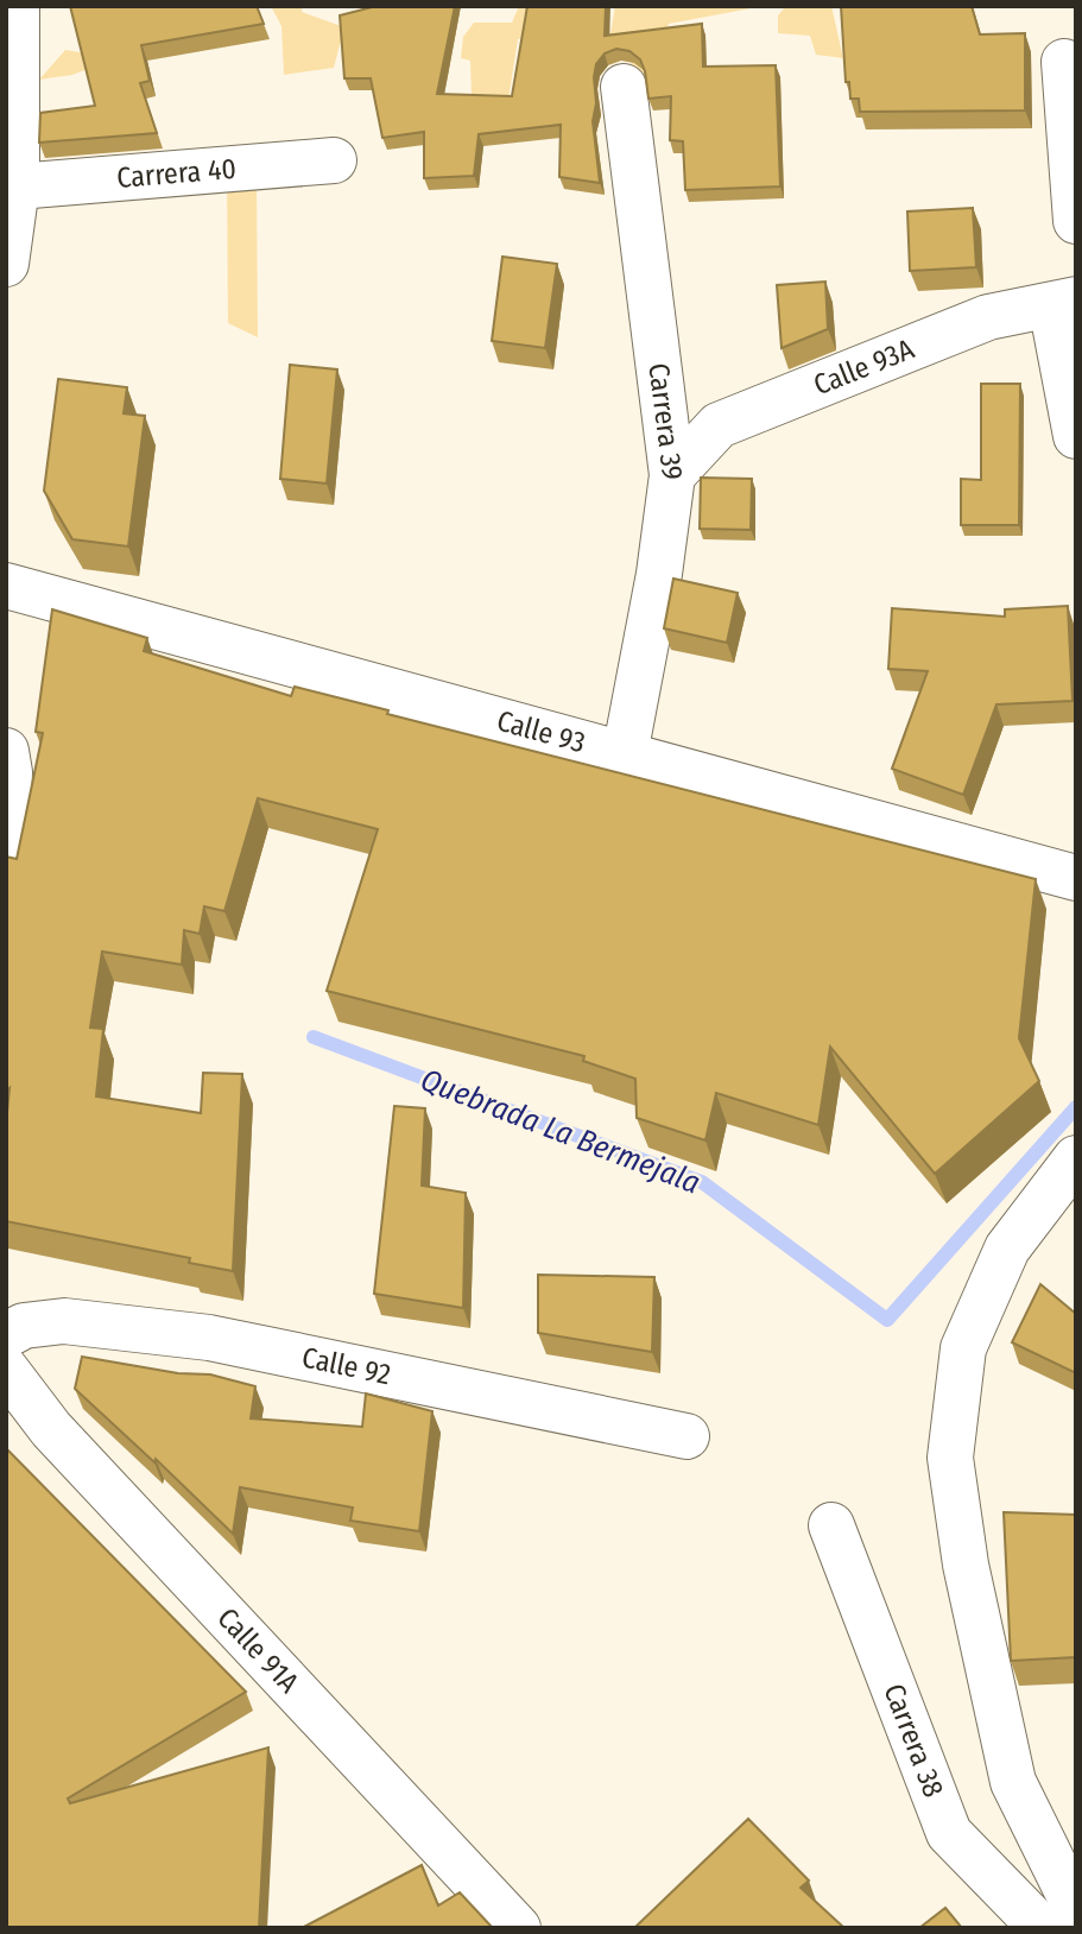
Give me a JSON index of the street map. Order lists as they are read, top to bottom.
{
  "streets": {
    "street": [
      "Carrera 40",
      "Calle 93A",
      "Carrera 39",
      "Calle 93",
      "Calle 92",
      "Calle 91A",
      "Carrera 38"
    ]
  },
  "crossings": [
    ["Calle 93A", "Carrera 39"],
    ["Carrera 39", "Calle 93"]
  ],
  "water": ["Quebrada La Bermejala"]
}
